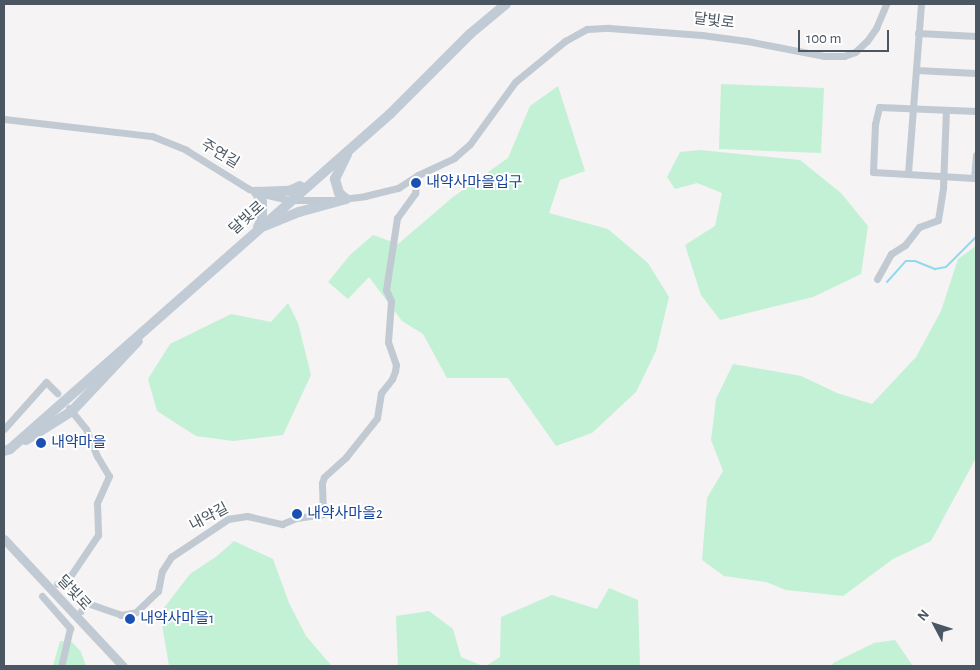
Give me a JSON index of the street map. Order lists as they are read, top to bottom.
{
  "streets": {
    "main road": ["달빛로"],
    "street": ["주연길", "내약길"]
  },
  "crossings": [
    ["달빛로", "주연길"],
    ["달빛로", "내약길"],
    ["주연길", "내약길"]
  ],
  "places": [
    "내약사마을입구",
    "내약마을",
    "내약사마을2",
    "내약사마을1"
  ],
  "scale_bar": "100 m",
  "north": "top left"
}
